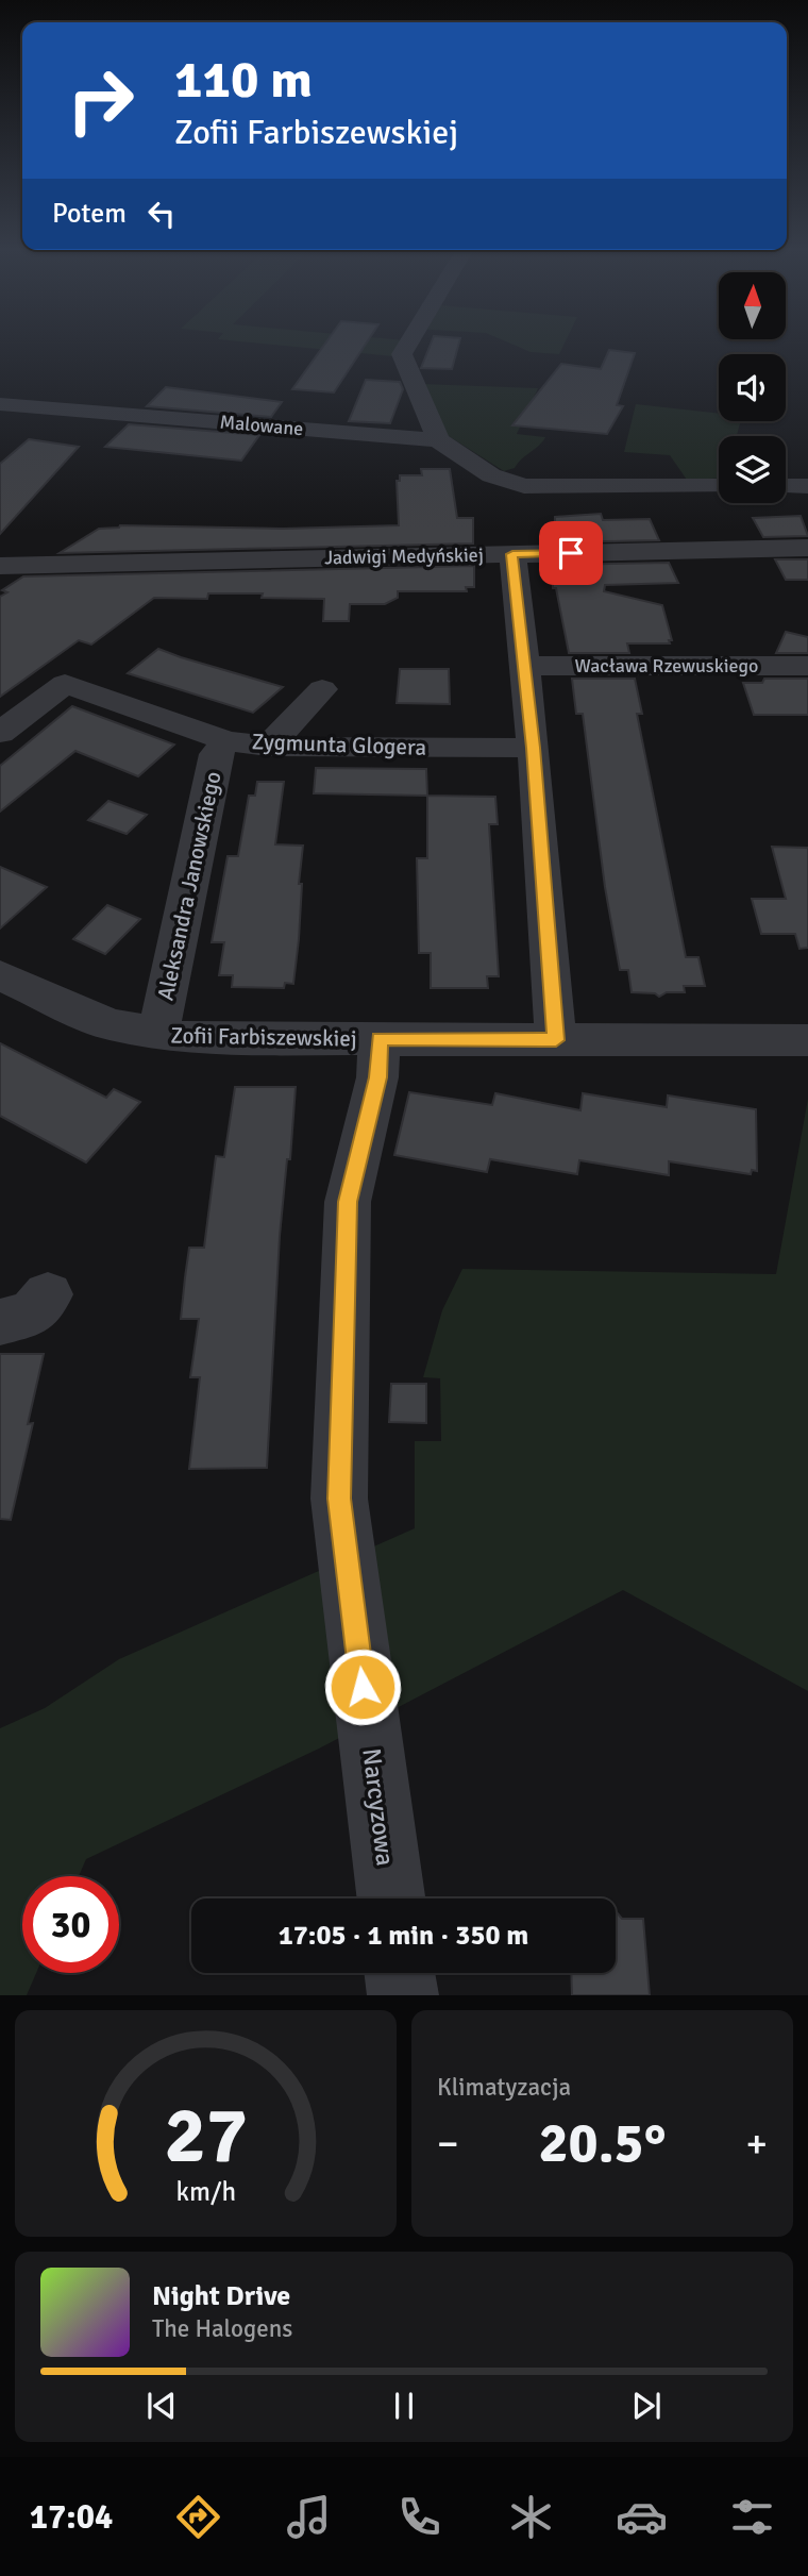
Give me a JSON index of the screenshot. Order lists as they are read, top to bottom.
{
  "streets": {
    "street": [
      "Malowane",
      "Jadwigi Medyńskiej",
      "Wacława Rzewuskiego",
      "Zygmunta Glogera",
      "Aleksandra Janowskiego",
      "Zofii Farbiszewskiej",
      "Narcyzowa"
    ]
  },
  "crossings": [
    ["Zygmunta Glogera", "Aleksandra Janowskiego"],
    ["Aleksandra Janowskiego", "Zofii Farbiszewskiej"],
    ["Zofii Farbiszewskiej", "Narcyzowa"]
  ],
  "north": "top",
  "page": {
    "turn": ["110 m", "Zofii Farbiszewskiej"],
    "then": "Potem",
    "limit": "30",
    "trip": "17:05 · 1 min · 350 m",
    "tile": "Klimatyzacja",
    "heat": ["−", "20.5°", "+"],
    "song": ["Night Drive", "The Halogens"],
    "tabs": "17:04",
    "gauge": ["27", "km/h"]
  }
}
